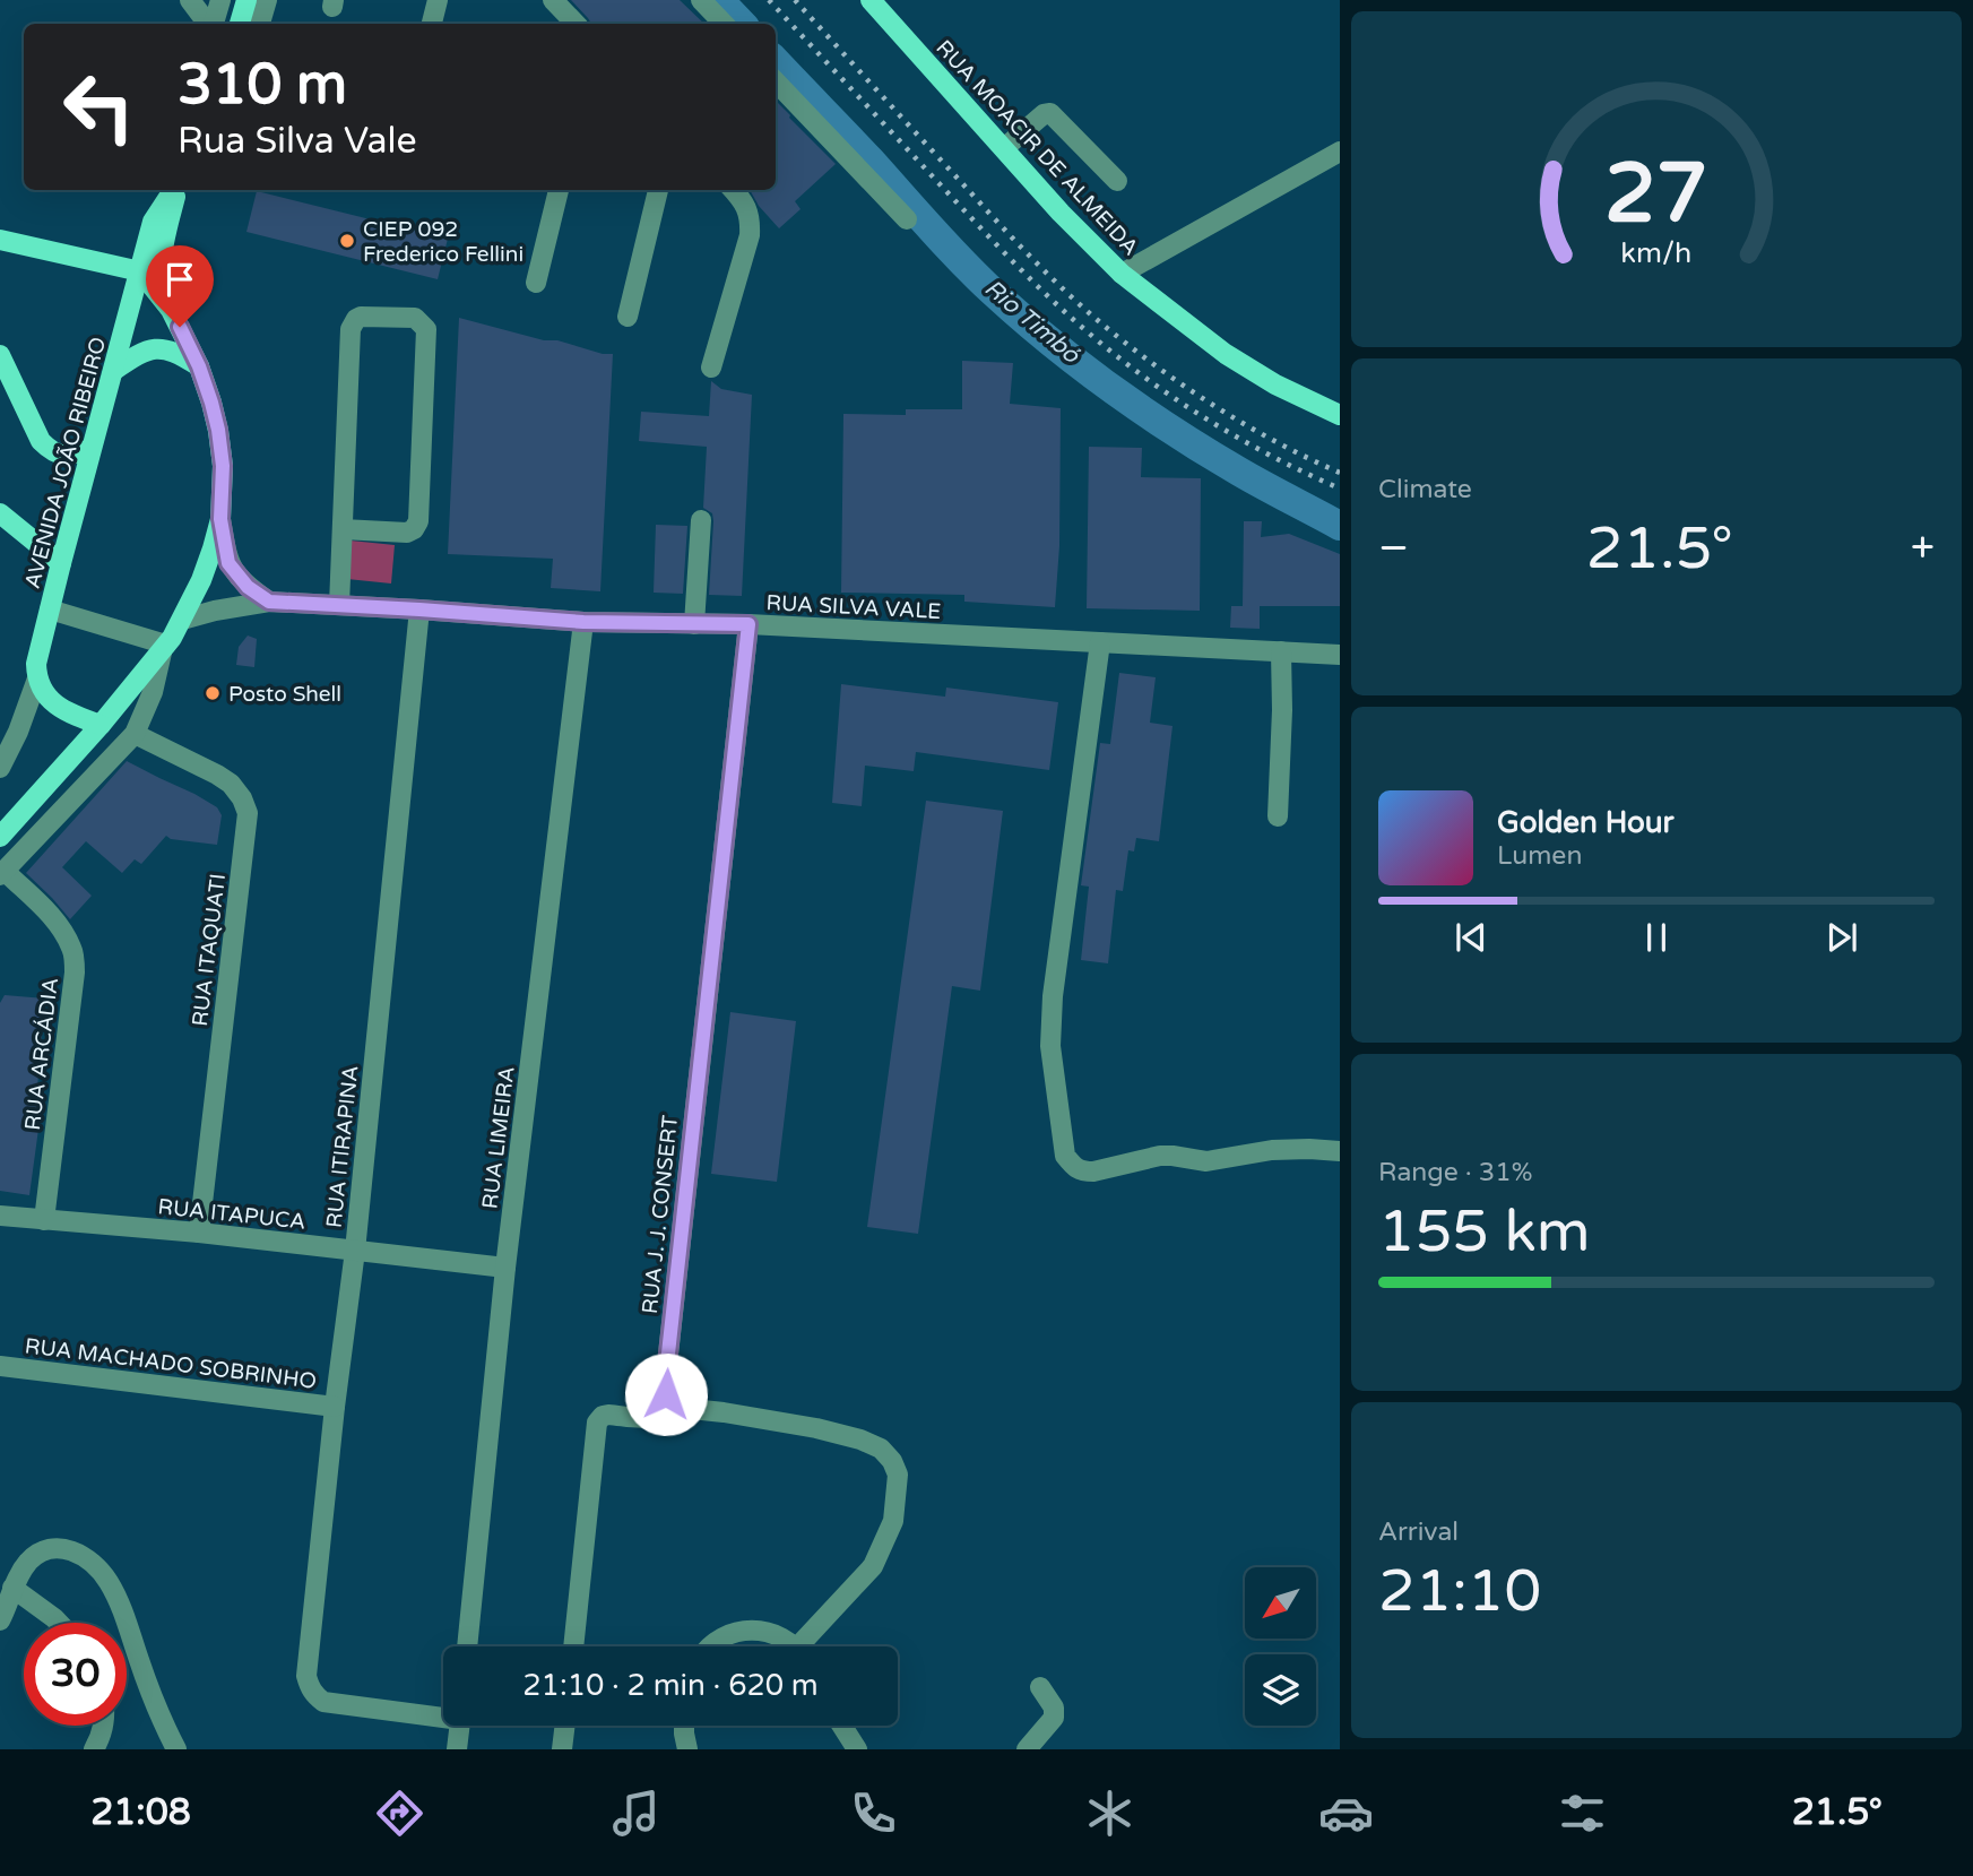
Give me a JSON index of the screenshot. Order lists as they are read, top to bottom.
{
  "streets": {
    "main road": ["RUA MOACIR DE ALMEIDA", "AVENIDA JOÃO RIBEIRO"],
    "street": [
      "RUA SILVA VALE",
      "RUA ITAQUATI",
      "RUA ARCÁDIA",
      "RUA LIMEIRA",
      "RUA ITIRAPINA",
      "RUA ITAPUCA",
      "RUA J. J. CONSERT",
      "RUA MACHADO SOBRINHO"
    ]
  },
  "crossings": [
    ["RUA SILVA VALE", "RUA LIMEIRA"],
    ["RUA SILVA VALE", "RUA ITIRAPINA"],
    ["RUA SILVA VALE", "RUA J. J. CONSERT"],
    ["RUA ITAQUATI", "RUA ITAPUCA"],
    ["RUA ARCÁDIA", "RUA ITAPUCA"],
    ["RUA LIMEIRA", "RUA ITAPUCA"],
    ["RUA ITIRAPINA", "RUA ITAPUCA"],
    ["RUA ITIRAPINA", "RUA MACHADO SOBRINHO"]
  ],
  "water": ["Rio Timbó"],
  "places": ["CIEP 092 Frederico Fellini", "Posto Shell"],
  "north": "bottom left",
  "page": {
    "turn": ["310 m", "Rua Silva Vale"],
    "tile": [
      "Climate",
      ["Range · 31%", "155 km"],
      ["Arrival", "21:10"]
    ],
    "heat": ["−", "21.5°", "+"],
    "song": ["Golden Hour", "Lumen"],
    "limit": "30",
    "trip": "21:10 · 2 min · 620 m",
    "tabs": ["21:08", "21.5°"],
    "gauge": ["27", "km/h"]
  }
}
